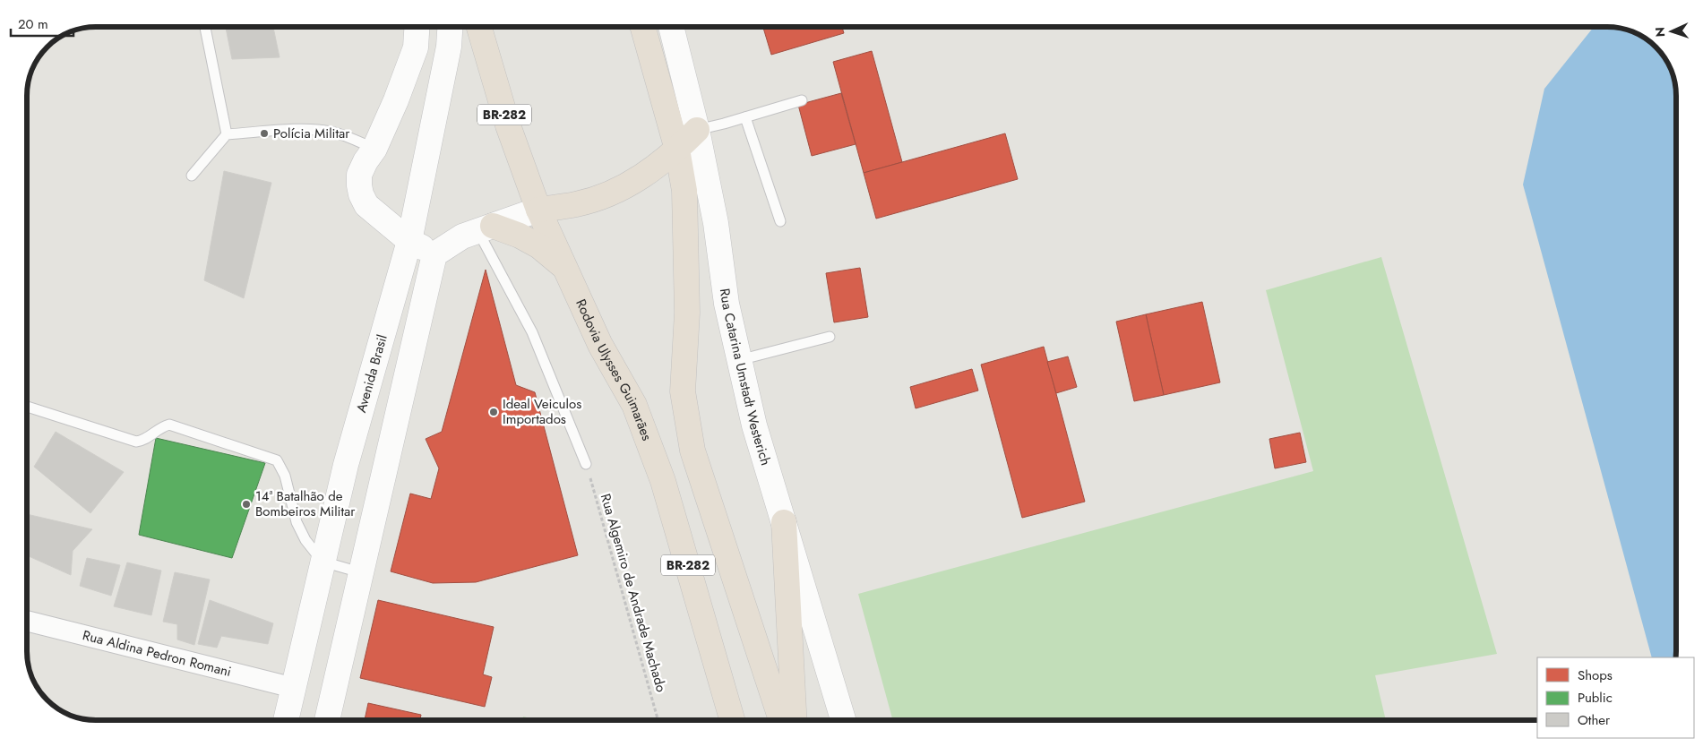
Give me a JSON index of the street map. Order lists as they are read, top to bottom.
{
  "streets": {
    "highway": ["BR-282", "Rodovia Ulysses Guimarães"],
    "main road": ["Avenida Brasil", "Rua Catarina Umstadt Westerich"],
    "street": ["Rua Aldina Pedron Romani"],
    "path": ["Rua Algemiro de Andrade Machado"]
  },
  "crossings": [
    ["Avenida Brasil", "Rua Aldina Pedron Romani"]
  ],
  "places": ["Polícia Militar", "Ideal Veiculos Importados", "14ª Batalhão de Bombeiros Militar"],
  "legend": ["Shops", "Public", "Other"],
  "scale_bar": "20 m",
  "north": "left"
}
